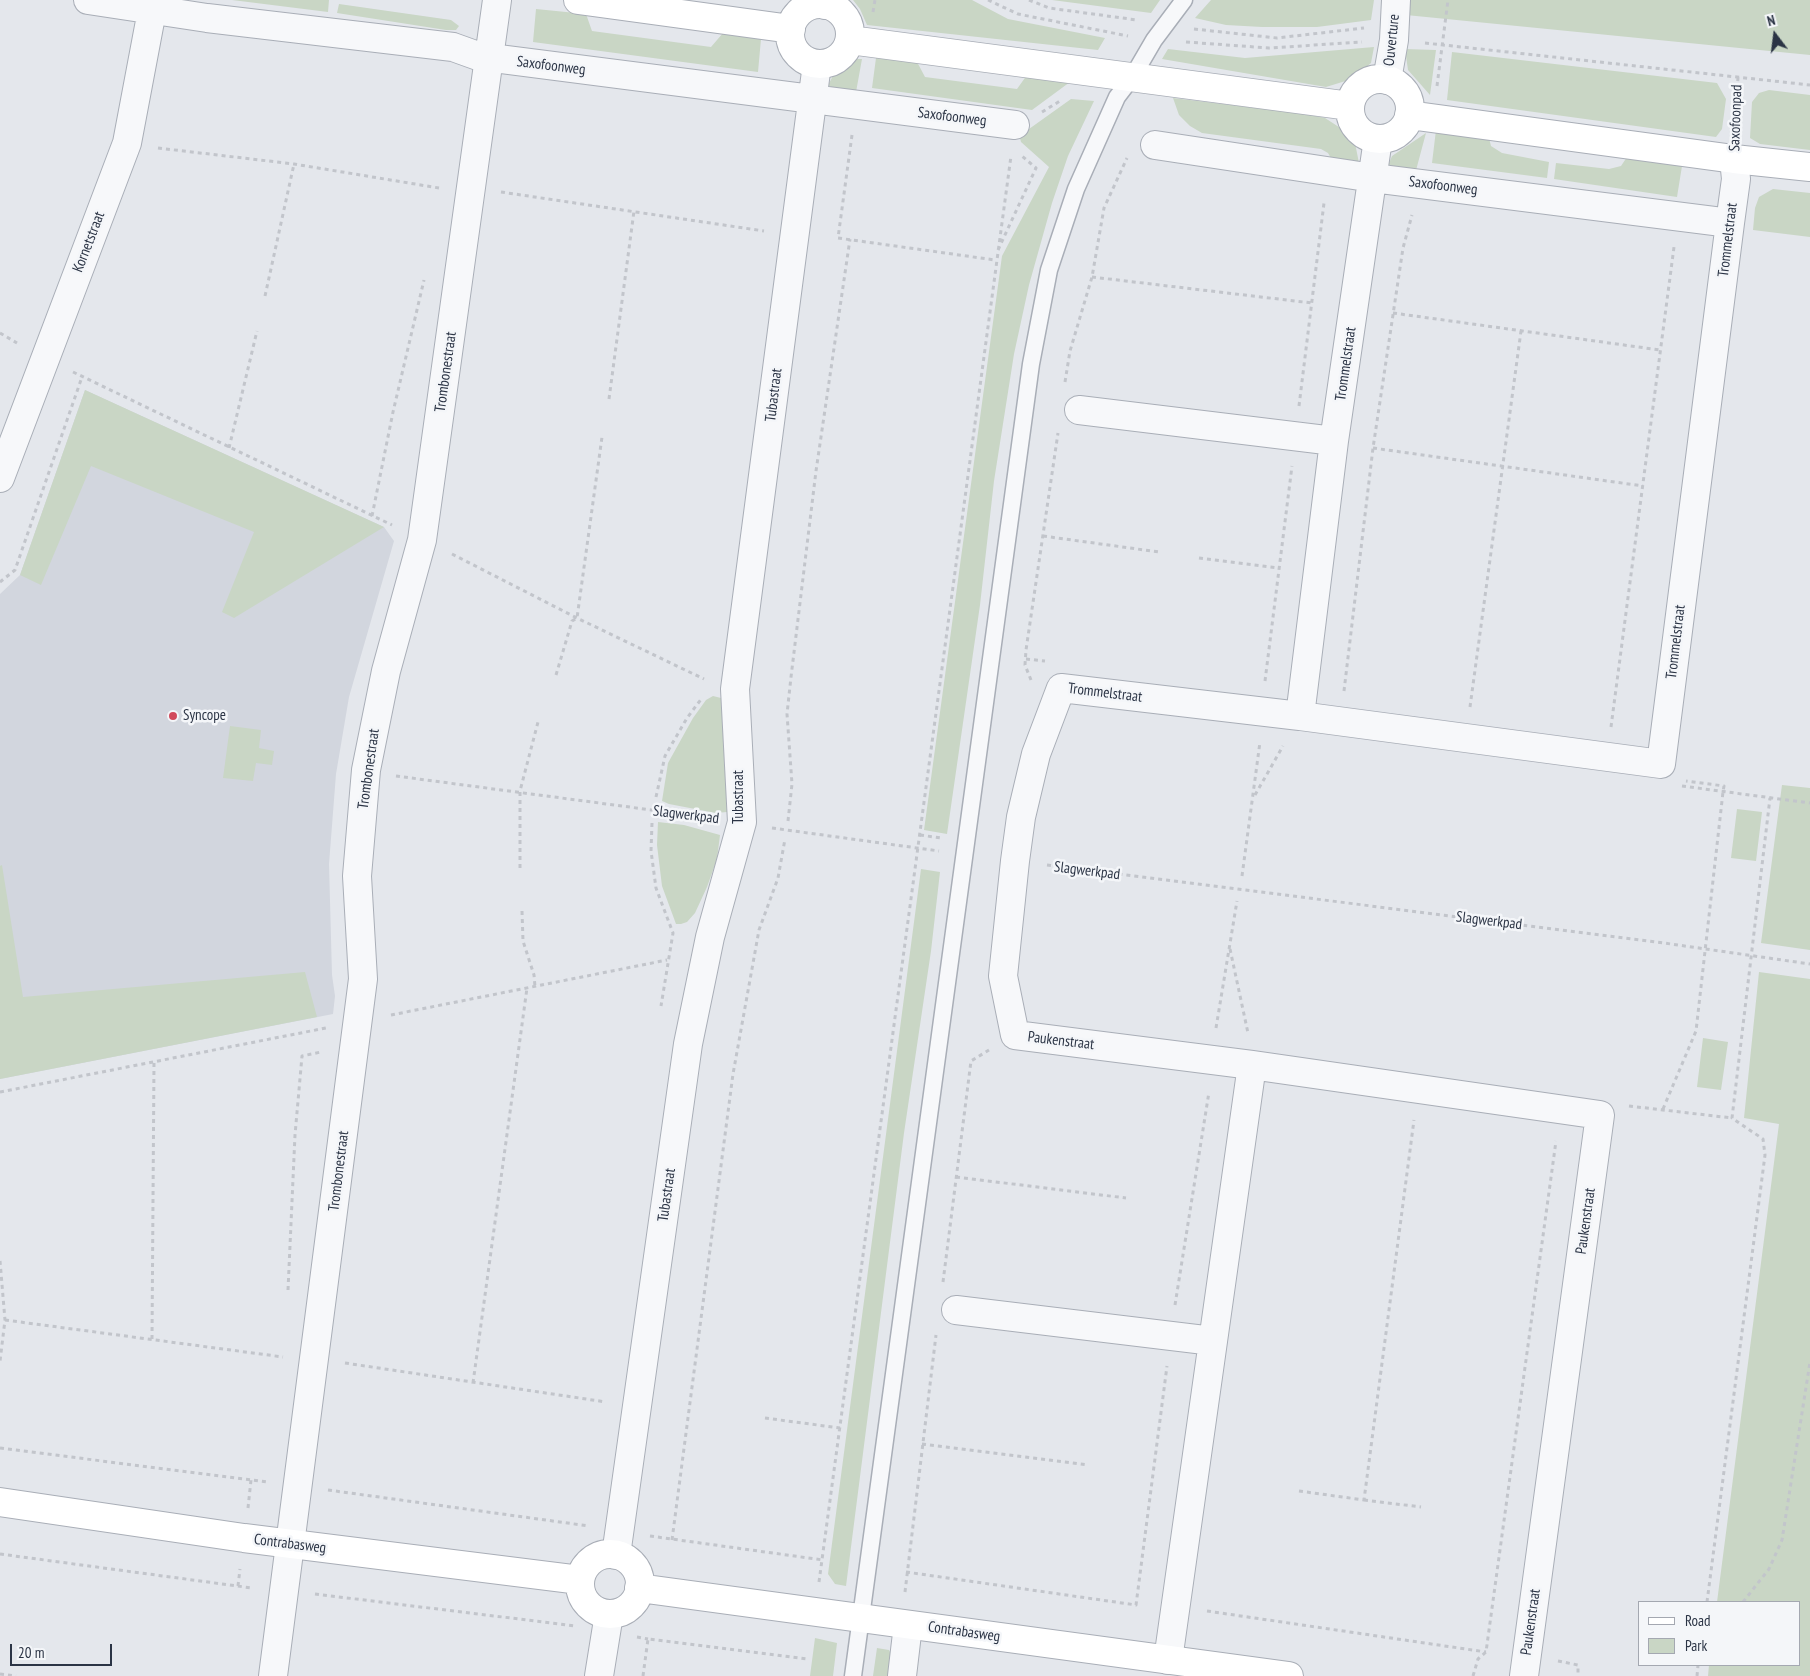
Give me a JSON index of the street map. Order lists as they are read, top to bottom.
{
  "streets": {
    "street": [
      "Ouverture",
      "Saxofoonweg",
      "Trommelstraat",
      "Kornetstraat",
      "Trombonestraat",
      "Tubastraat",
      "Paukenstraat",
      "Contrabasweg"
    ],
    "path": ["Saxofoonpad", "Slagwerkpad"]
  },
  "crossings": [
    ["Ouverture", "Trommelstraat"],
    ["Saxofoonweg", "Trommelstraat"],
    ["Saxofoonweg", "Kornetstraat"],
    ["Saxofoonweg", "Trombonestraat"],
    ["Saxofoonweg", "Tubastraat"],
    ["Saxofoonpad", "Trommelstraat"],
    ["Trommelstraat", "Slagwerkpad"],
    ["Trommelstraat", "Paukenstraat"],
    ["Trombonestraat", "Slagwerkpad"],
    ["Trombonestraat", "Contrabasweg"],
    ["Tubastraat", "Slagwerkpad"],
    ["Tubastraat", "Contrabasweg"],
    ["Slagwerkpad", "Paukenstraat"]
  ],
  "places": ["Syncope"],
  "legend": ["Road", "Park"],
  "scale_bar": "20 m",
  "north": "top"
}
